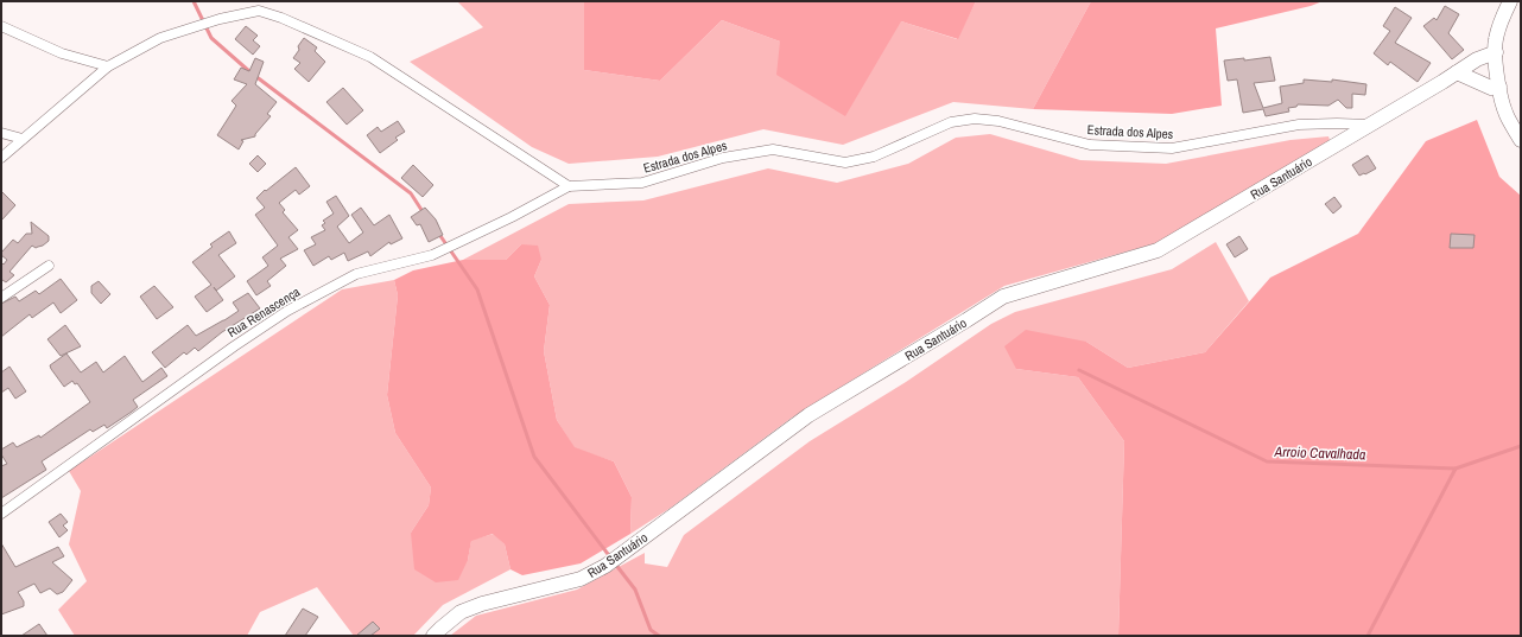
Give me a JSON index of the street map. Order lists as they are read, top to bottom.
{
  "streets": {
    "street": ["Estrada dos Alpes", "Rua Santuário", "Rua Renascença"]
  },
  "crossings": [
    ["Estrada dos Alpes", "Rua Santuário"],
    ["Estrada dos Alpes", "Rua Renascença"]
  ],
  "water": ["Arroio Cavalhada"]
}
